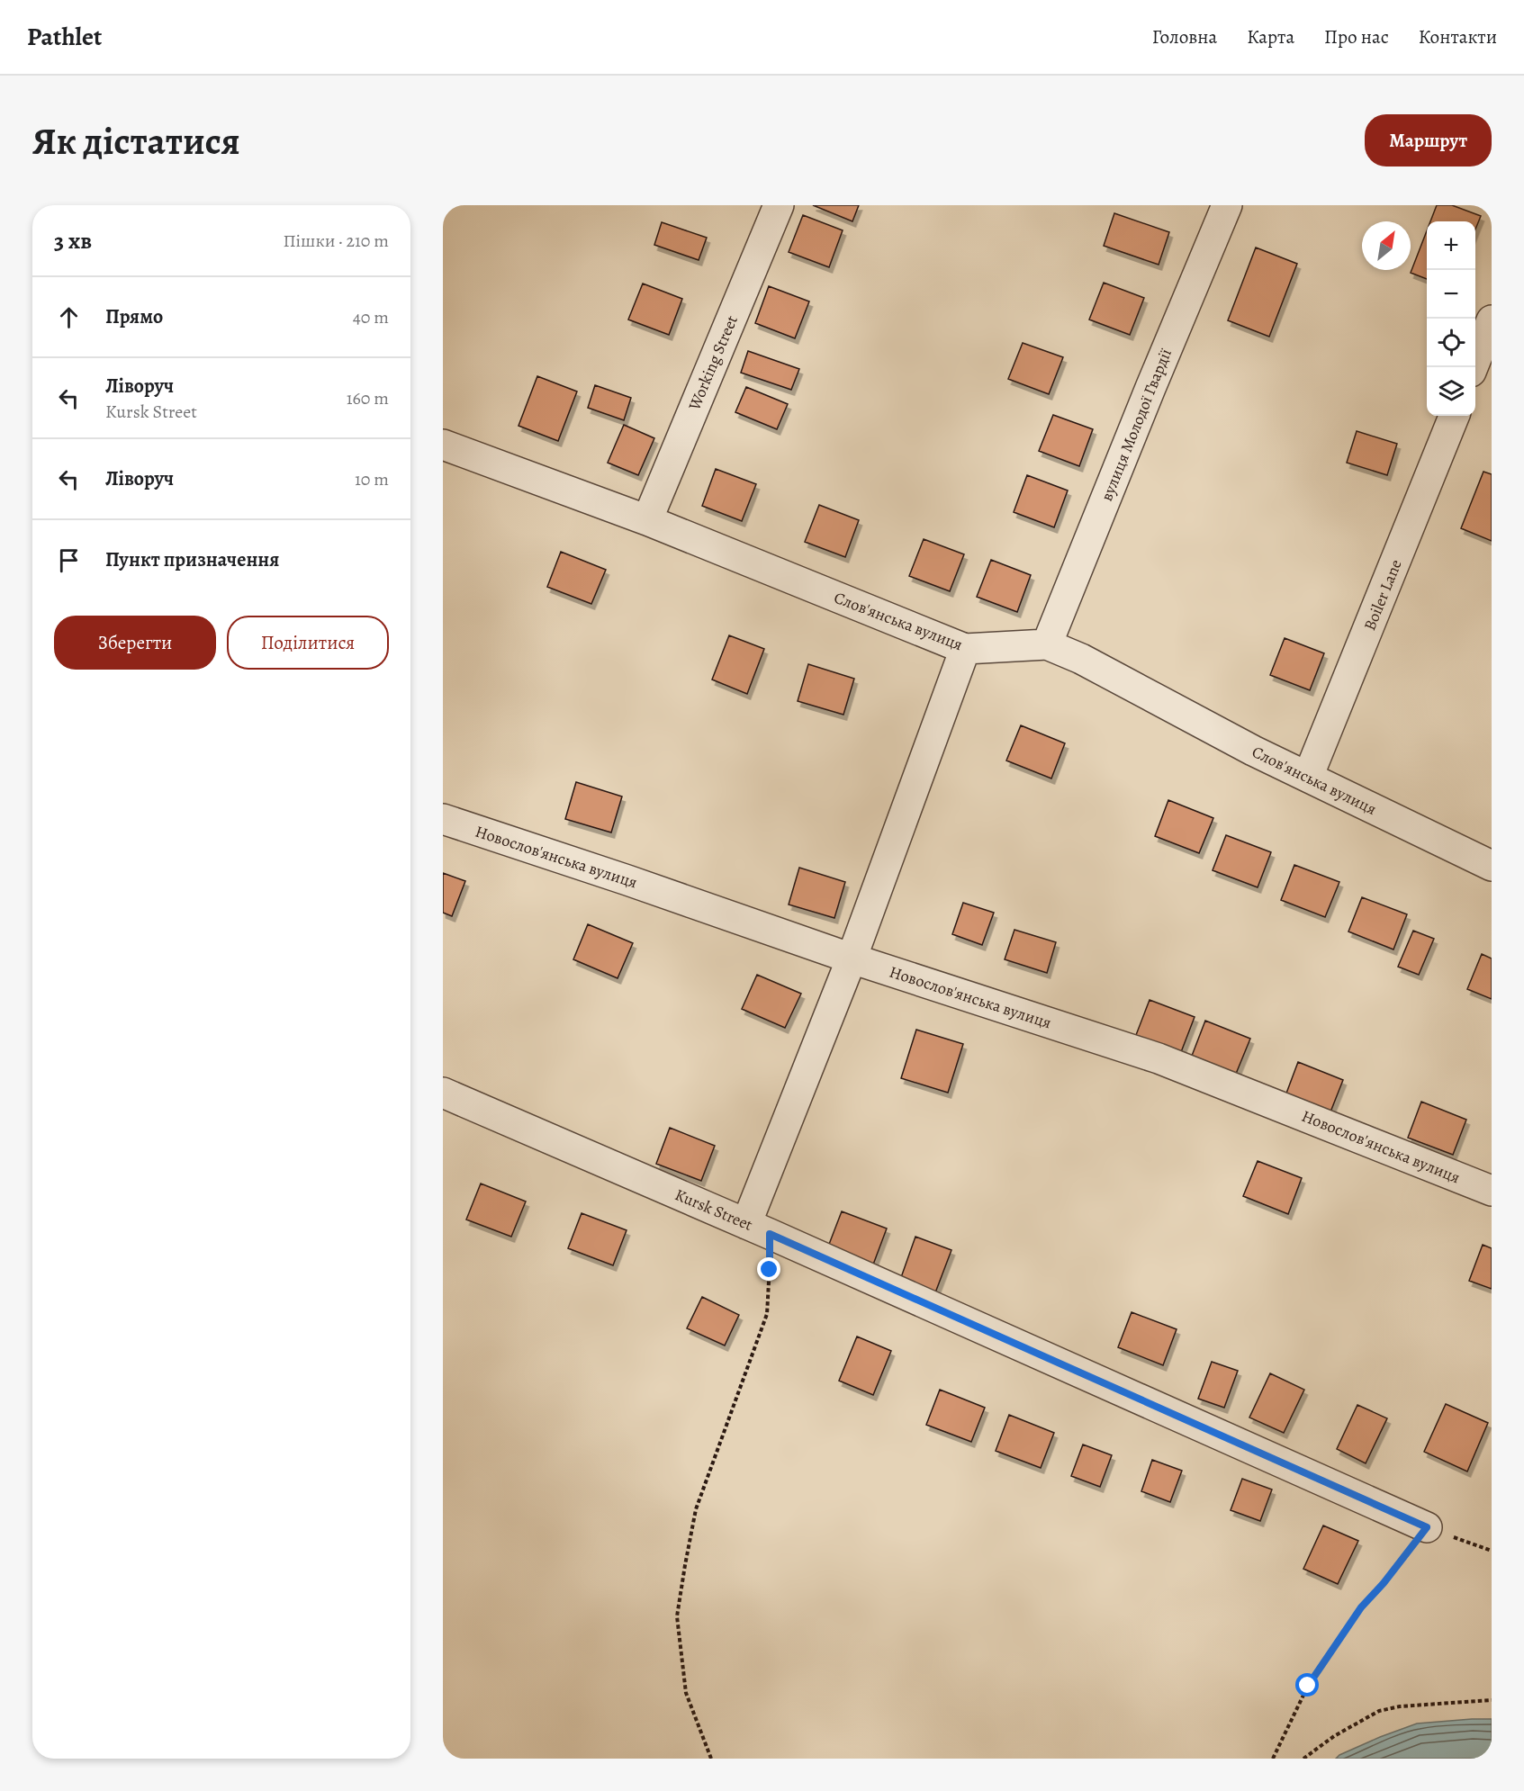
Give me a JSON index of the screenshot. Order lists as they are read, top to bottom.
{
  "streets": {
    "street": [
      "Working Street",
      "вулиця Молодої Гвардії",
      "Boiler Lane",
      "Слов'янська вулиця",
      "Новослов'янська вулиця",
      "Kursk Street"
    ]
  },
  "crossings": [
    ["Working Street", "Слов'янська вулиця"],
    ["вулиця Молодої Гвардії", "Слов'янська вулиця"],
    ["Boiler Lane", "Слов'янська вулиця"]
  ],
  "north": "top right",
  "page": {
    "header": "Pathlet",
    "nav": [
      "Головна",
      "Карта",
      "Про нас",
      "Контакти"
    ],
    "buttons": [
      "Маршрут",
      ["Зберегти", "Поділитися"]
    ],
    "title": "Як дістатися",
    "heading": ["3 хв", "Пішки · 210 m"],
    "map_buttons": ["+", "−"],
    "list": [
      ["Прямо", "40 m"],
      ["Ліворуч", "Kursk Street", "160 m"],
      ["Ліворуч", "10 m"],
      "Пункт призначення"
    ]
  }
}
